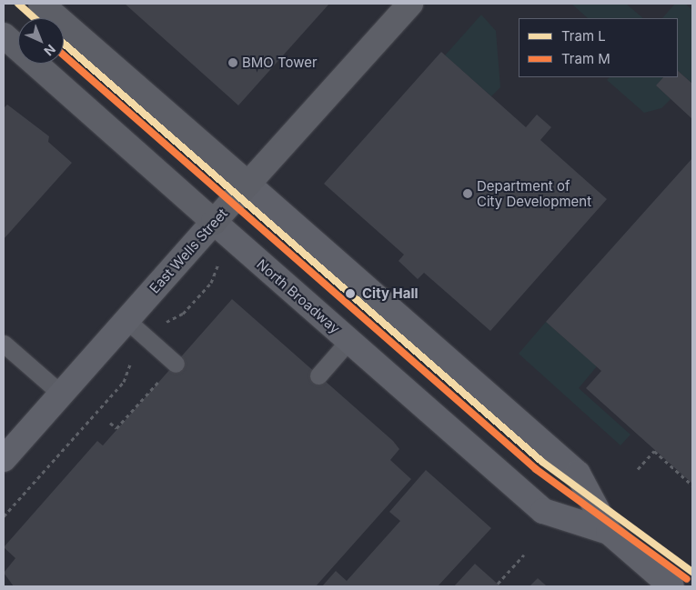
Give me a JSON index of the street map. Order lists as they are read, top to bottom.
{
  "streets": {
    "main road": ["East Wells Street", "North Broadway"]
  },
  "crossings": [
    ["East Wells Street", "North Broadway"]
  ],
  "places": ["BMO Tower", "Department of City Development", "City Hall"],
  "lines": ["tram line L", "tram line M"],
  "legend": ["Tram L", "Tram M"],
  "north": "bottom right"
}
